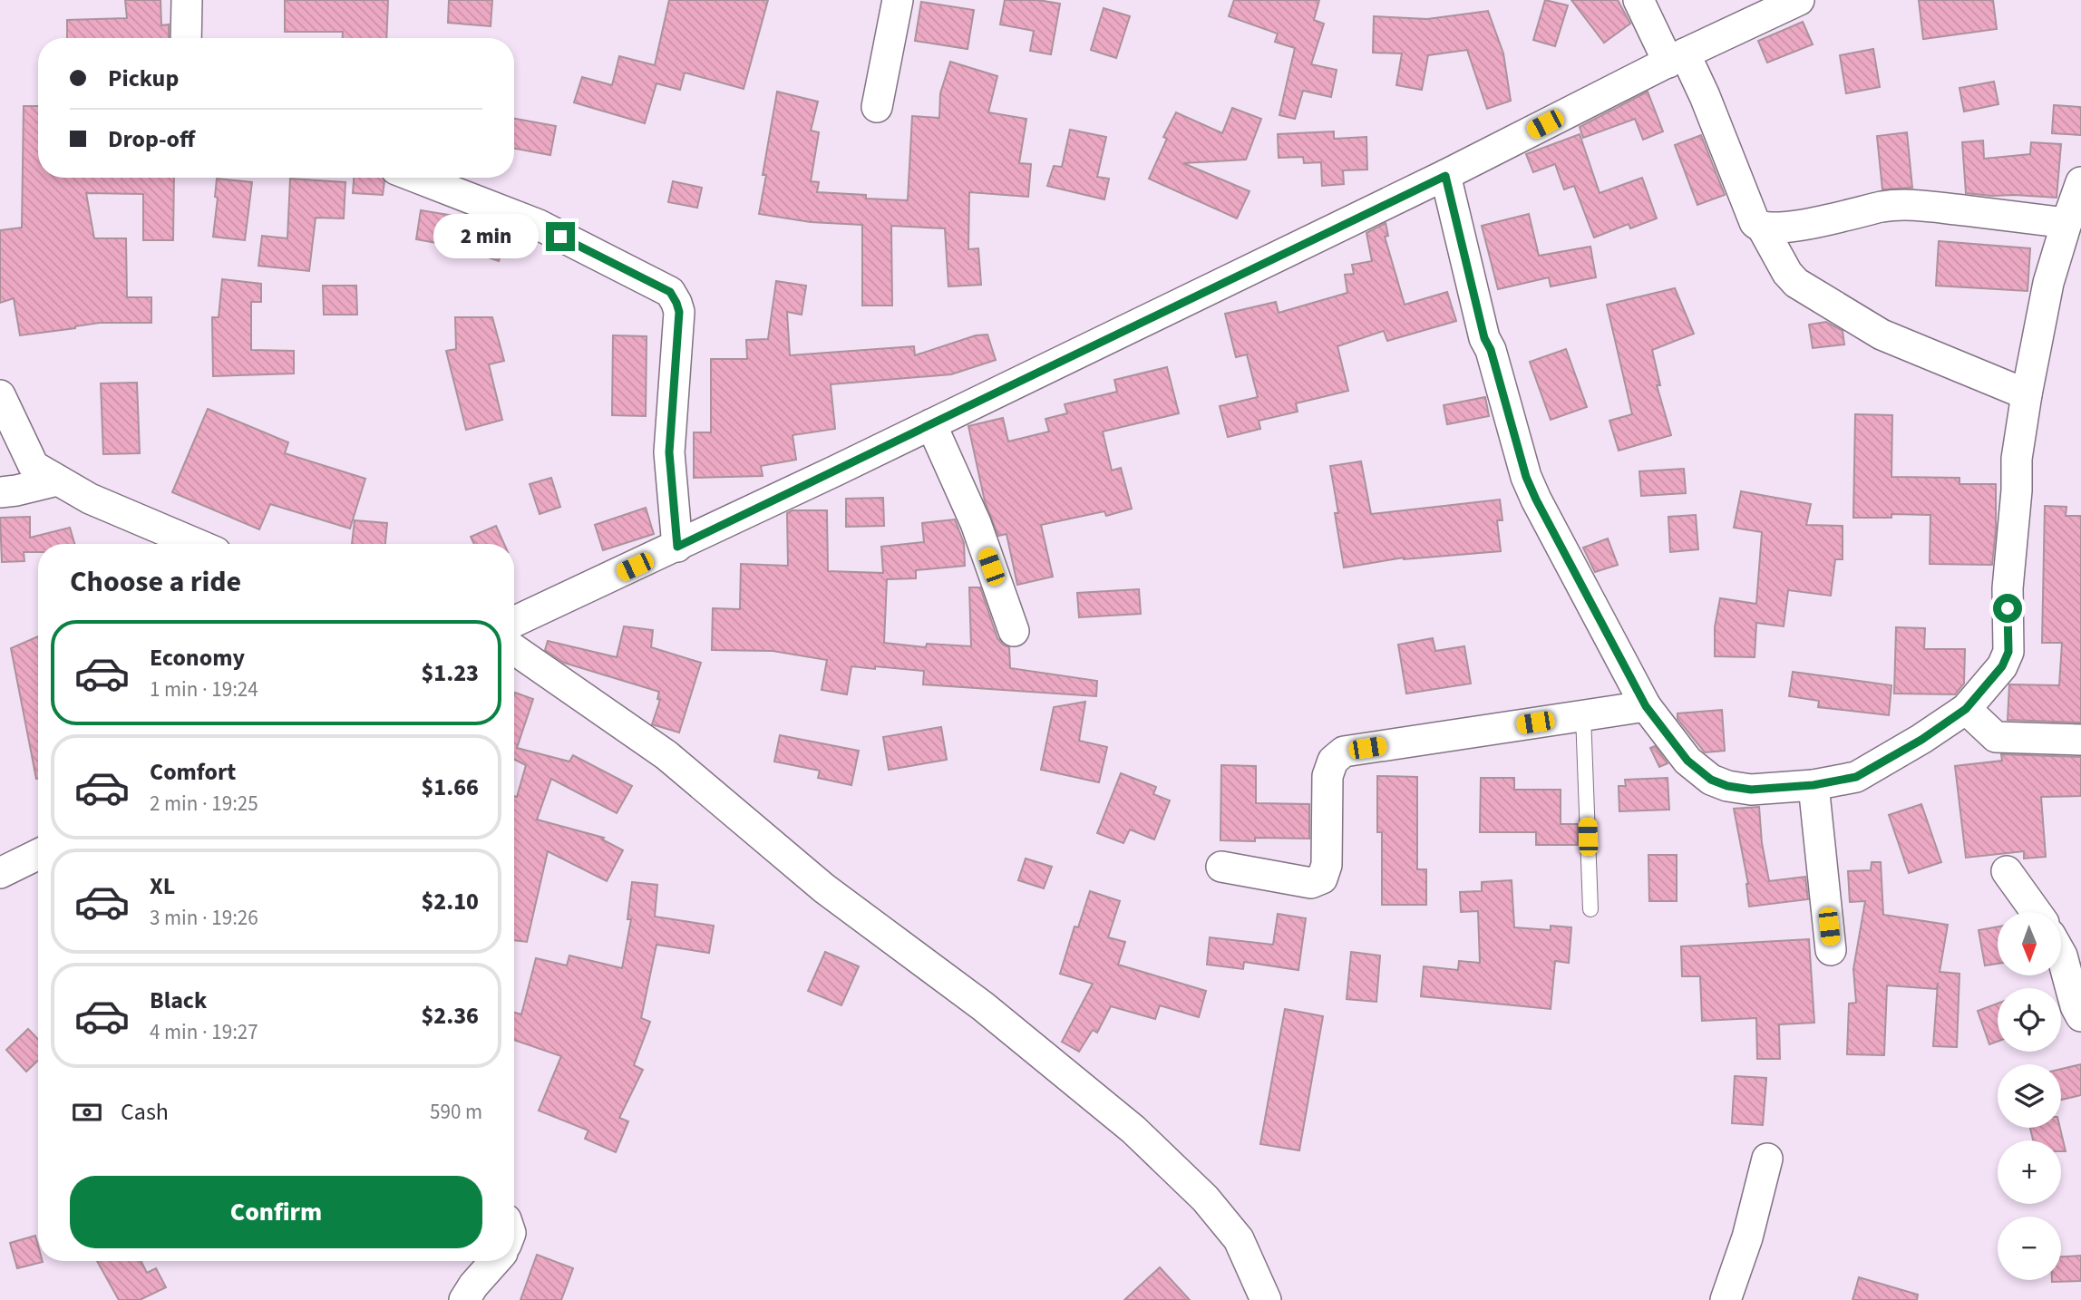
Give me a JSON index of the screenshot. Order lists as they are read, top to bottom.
{
  "north": "bottom",
  "page": {
    "banner": ["Pickup", "Drop-off"],
    "bubble": "2 min",
    "heading": "Choose a ride",
    "list": [
      {
        "name": "Economy",
        "note": "1 min · 19:24",
        "value": "$1.23"
      },
      {
        "name": "Comfort",
        "note": "2 min · 19:25",
        "value": "$1.66"
      },
      {
        "name": "XL",
        "note": "3 min · 19:26",
        "value": "$2.10"
      },
      {
        "name": "Black",
        "note": "4 min · 19:27",
        "value": "$2.36"
      }
    ],
    "map_buttons": ["+", "−"],
    "pay": ["Cash", "590 m"],
    "buttons": "Confirm"
  }
}
